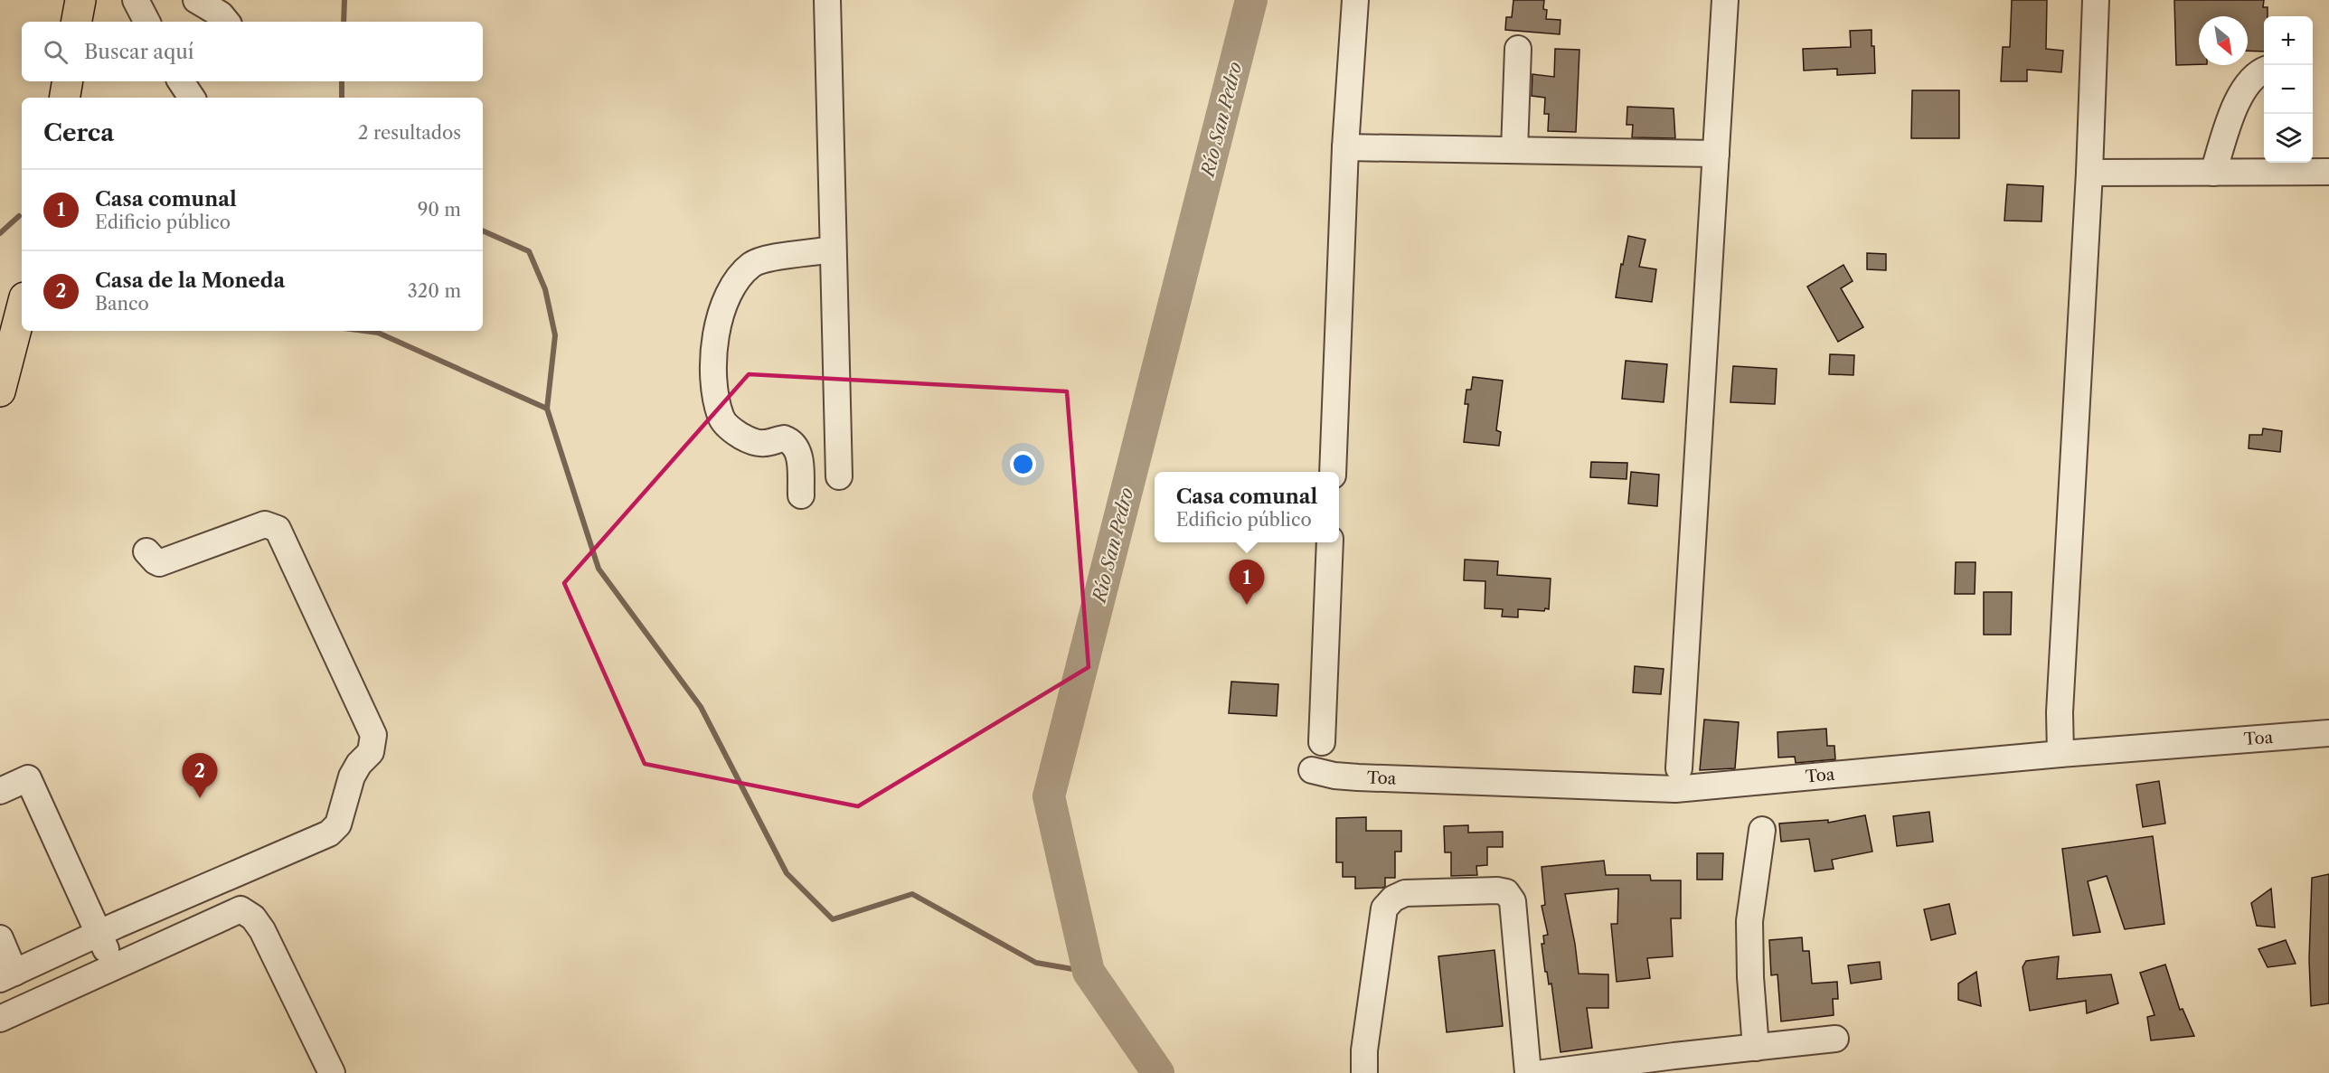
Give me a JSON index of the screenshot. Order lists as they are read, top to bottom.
{
  "streets": {
    "street": ["Toa"]
  },
  "water": ["Río San Pedro"],
  "north": "bottom right",
  "page": {
    "map_buttons": ["+", "−"],
    "search": "Buscar aquí",
    "heading": ["Cerca", "2 resultados"],
    "list": [
      {
        "mark": "1",
        "name": "Casa comunal",
        "note": "Edificio público",
        "value": "90 m"
      },
      {
        "mark": "2",
        "name": "Casa de la Moneda",
        "note": "Banco",
        "value": "320 m"
      }
    ],
    "popup": ["Casa comunal", "Edificio público"],
    "pins": ["1", "2"]
  }
}
